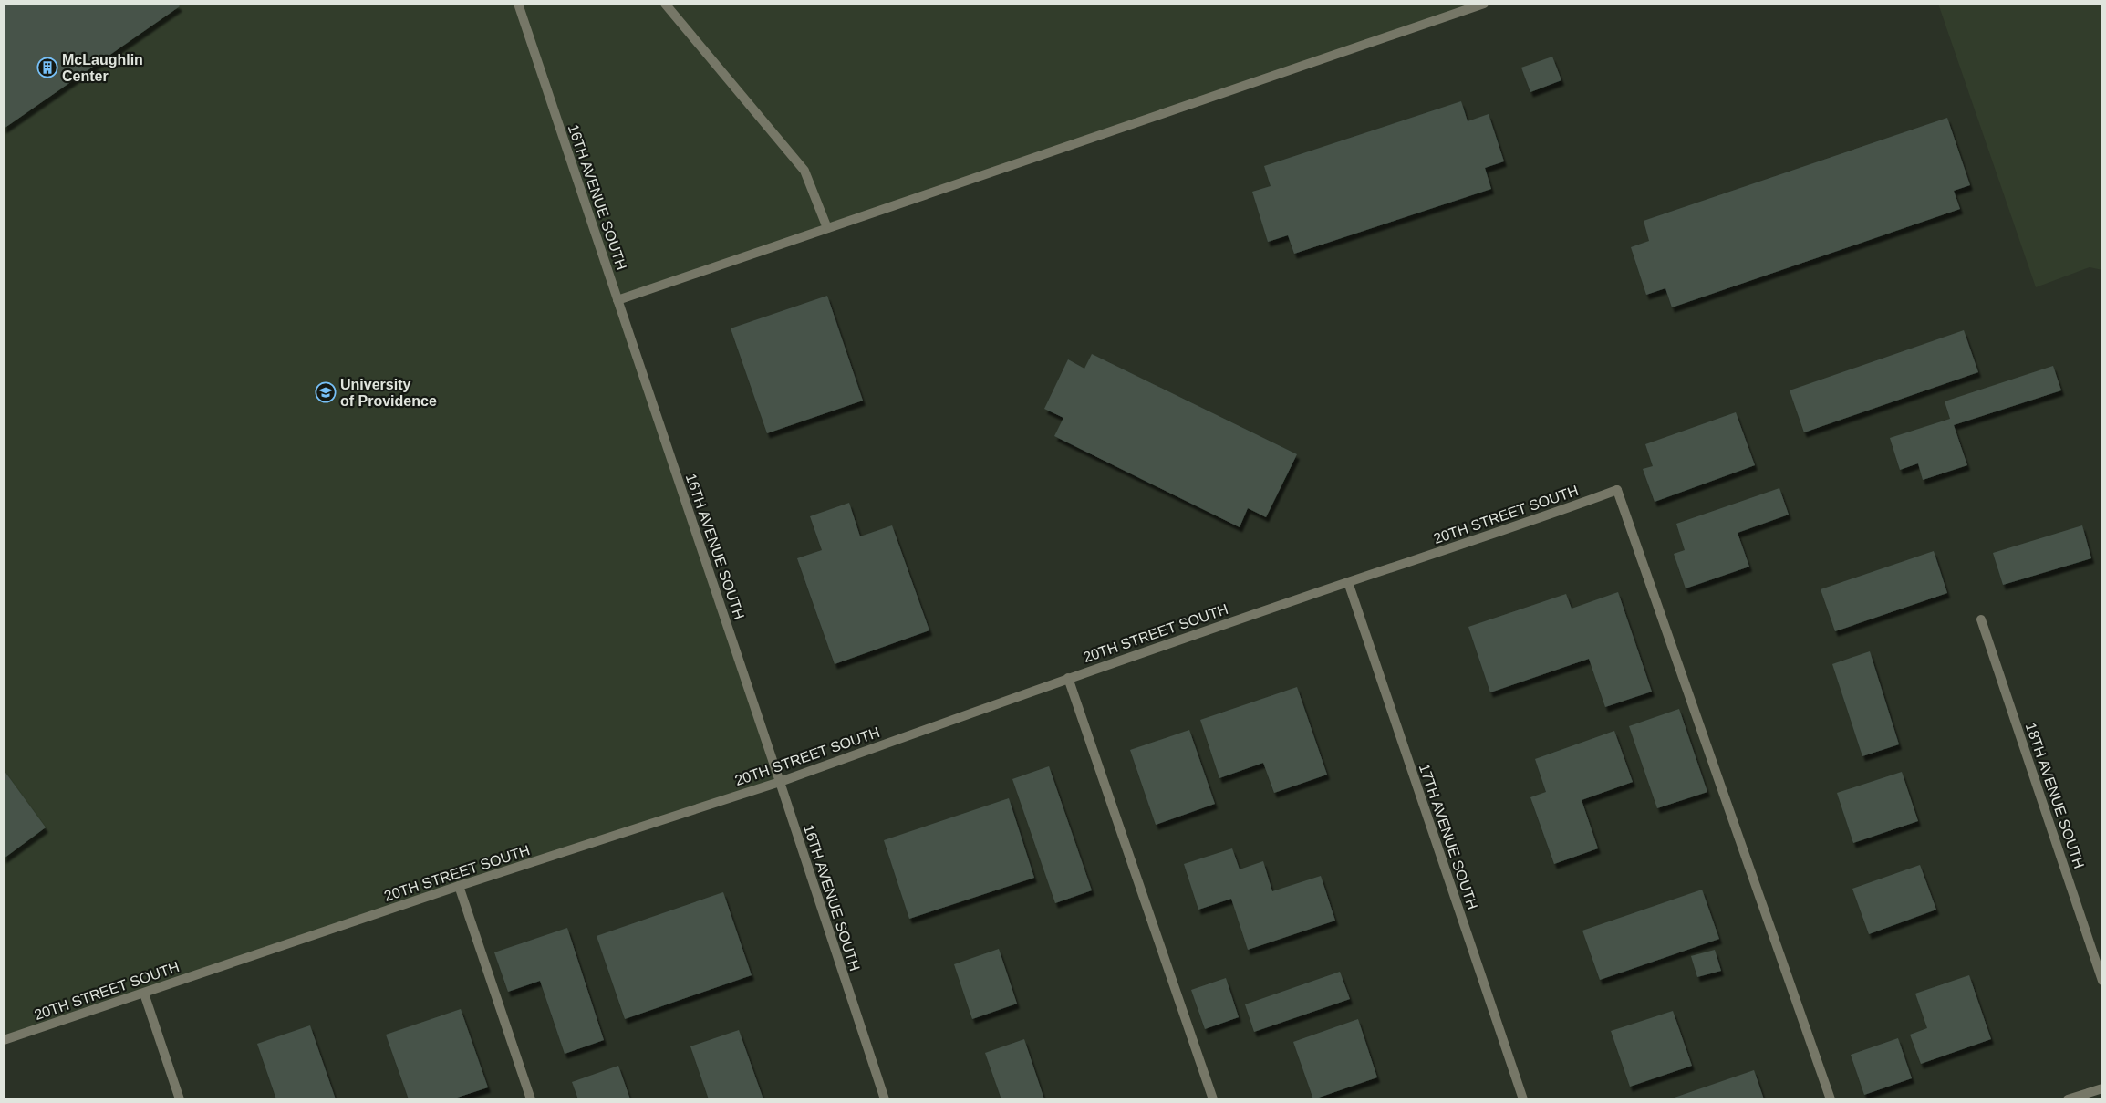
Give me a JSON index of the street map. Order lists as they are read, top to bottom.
{
  "streets": {
    "street": [
      "16TH AVENUE SOUTH",
      "20TH STREET SOUTH",
      "18TH AVENUE SOUTH",
      "17TH AVENUE SOUTH"
    ]
  },
  "crossings": [
    ["16TH AVENUE SOUTH", "20TH STREET SOUTH"],
    ["20TH STREET SOUTH", "17TH AVENUE SOUTH"]
  ],
  "places": {
    "building": ["McLaughlin Center"],
    "school or university": ["University of Providence"]
  }
}
